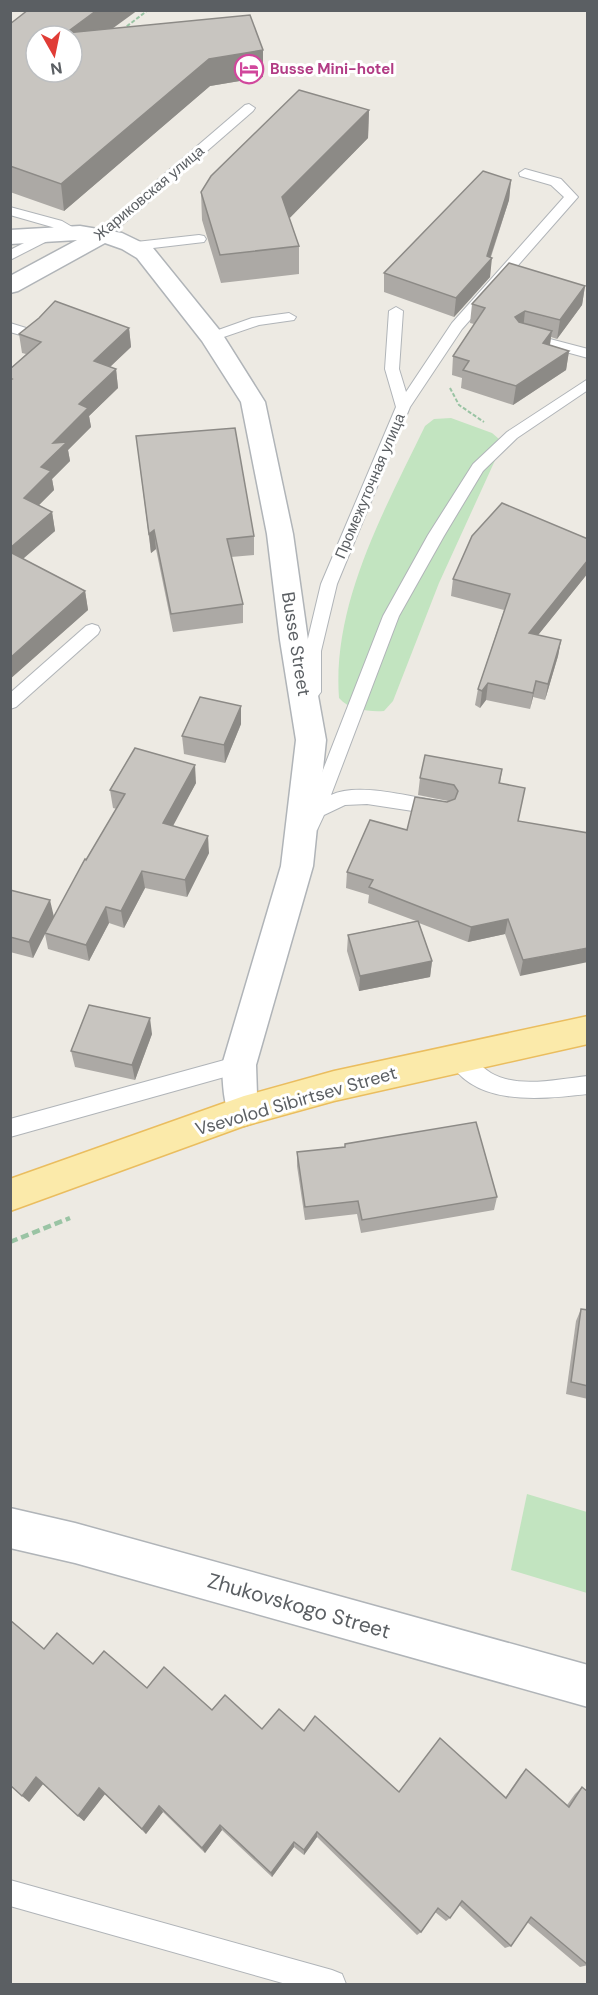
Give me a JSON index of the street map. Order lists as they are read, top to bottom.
{
  "streets": {
    "main road": ["Vsevolod Sibirtsev Street"],
    "street": ["Жариковская улица", "Busse Street", "Zhukovskogo Street"],
    "lane": ["Промежуточная улица"]
  },
  "crossings": [
    ["Жариковская улица", "Busse Street"],
    ["Промежуточная улица", "Busse Street"],
    ["Busse Street", "Vsevolod Sibirtsev Street"]
  ],
  "places": {
    "hotel": ["Busse Mini-hotel"]
  },
  "north": "bottom"
}
